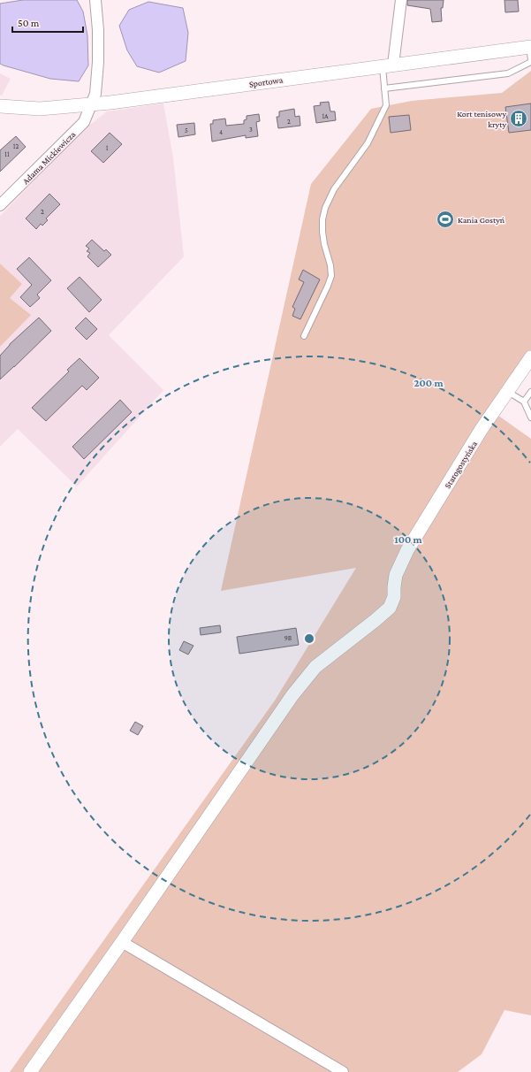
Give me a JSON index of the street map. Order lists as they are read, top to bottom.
{
  "streets": {
    "street": ["Sportowa", "Adama Mickiewicza", "Starogostyńska"]
  },
  "crossings": [
    ["Sportowa", "Adama Mickiewicza"]
  ],
  "places": {
    "building": ["Kort tenisowy kryty"],
    "sports": ["Kania Gostyń"]
  },
  "house_numbers": [
    "1A",
    "2",
    "3",
    "5",
    "4",
    "12",
    "1",
    "11",
    "2",
    "9B"
  ],
  "scale_bar": "50 m",
  "rings": ["200 m", "100 m"]
}
